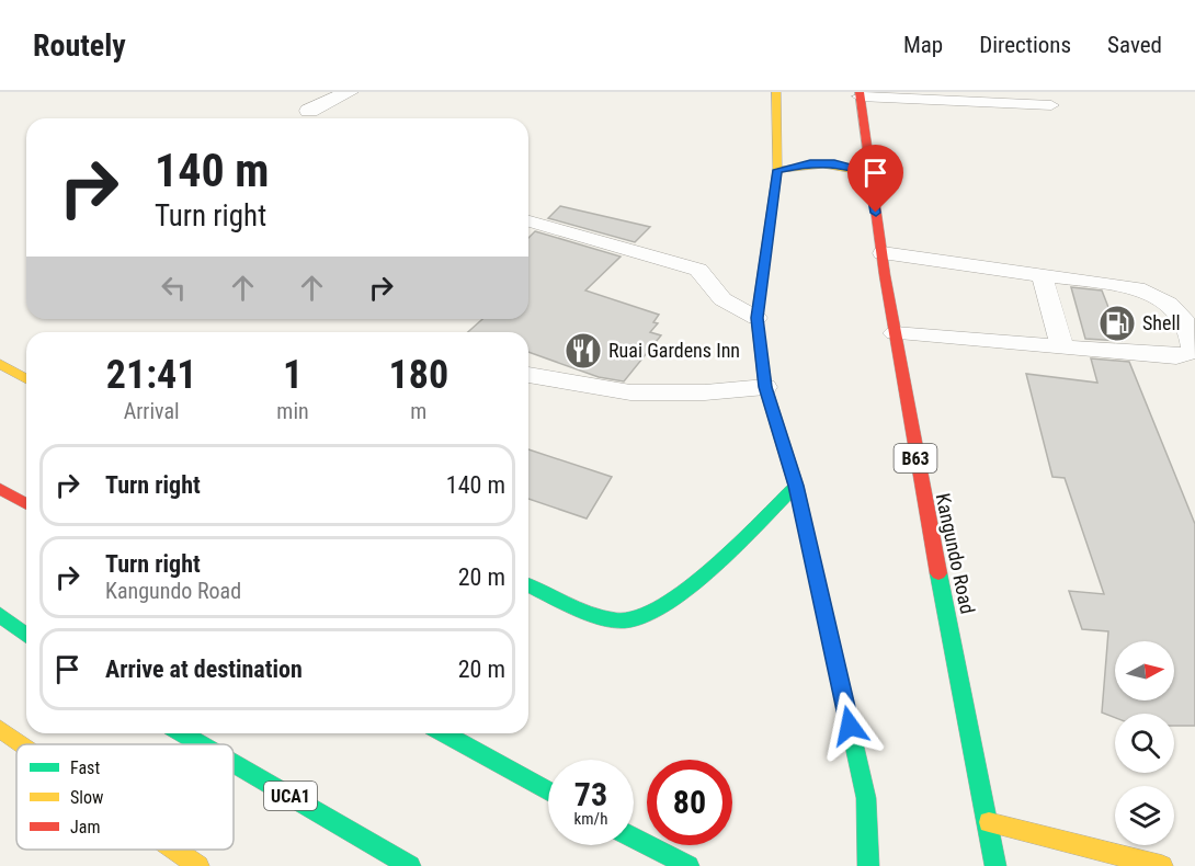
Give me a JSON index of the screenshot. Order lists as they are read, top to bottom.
{
  "streets": {
    "main road": ["B63", "Kangundo Road", "UCA1"]
  },
  "places": {
    "fuel station": ["Shell"],
    "restaurant": ["Ruai Gardens Inn"]
  },
  "legend": ["Fast", "Slow", "Jam"],
  "north": "right",
  "page": {
    "header": "Routely",
    "nav": ["Map", "Directions", "Saved"],
    "turn": ["140 m", "Turn right"],
    "eta": [
      "21:41",
      "Arrival",
      "1",
      "min",
      "180",
      "m"
    ],
    "list": [
      {
        "name": "Turn right",
        "value": "140 m"
      },
      {
        "name": "Turn right",
        "note": "Kangundo Road",
        "value": "20 m"
      },
      {
        "name": "Arrive at destination",
        "value": "20 m"
      }
    ],
    "speed": "73 km/h",
    "limit": "80"
  }
}
